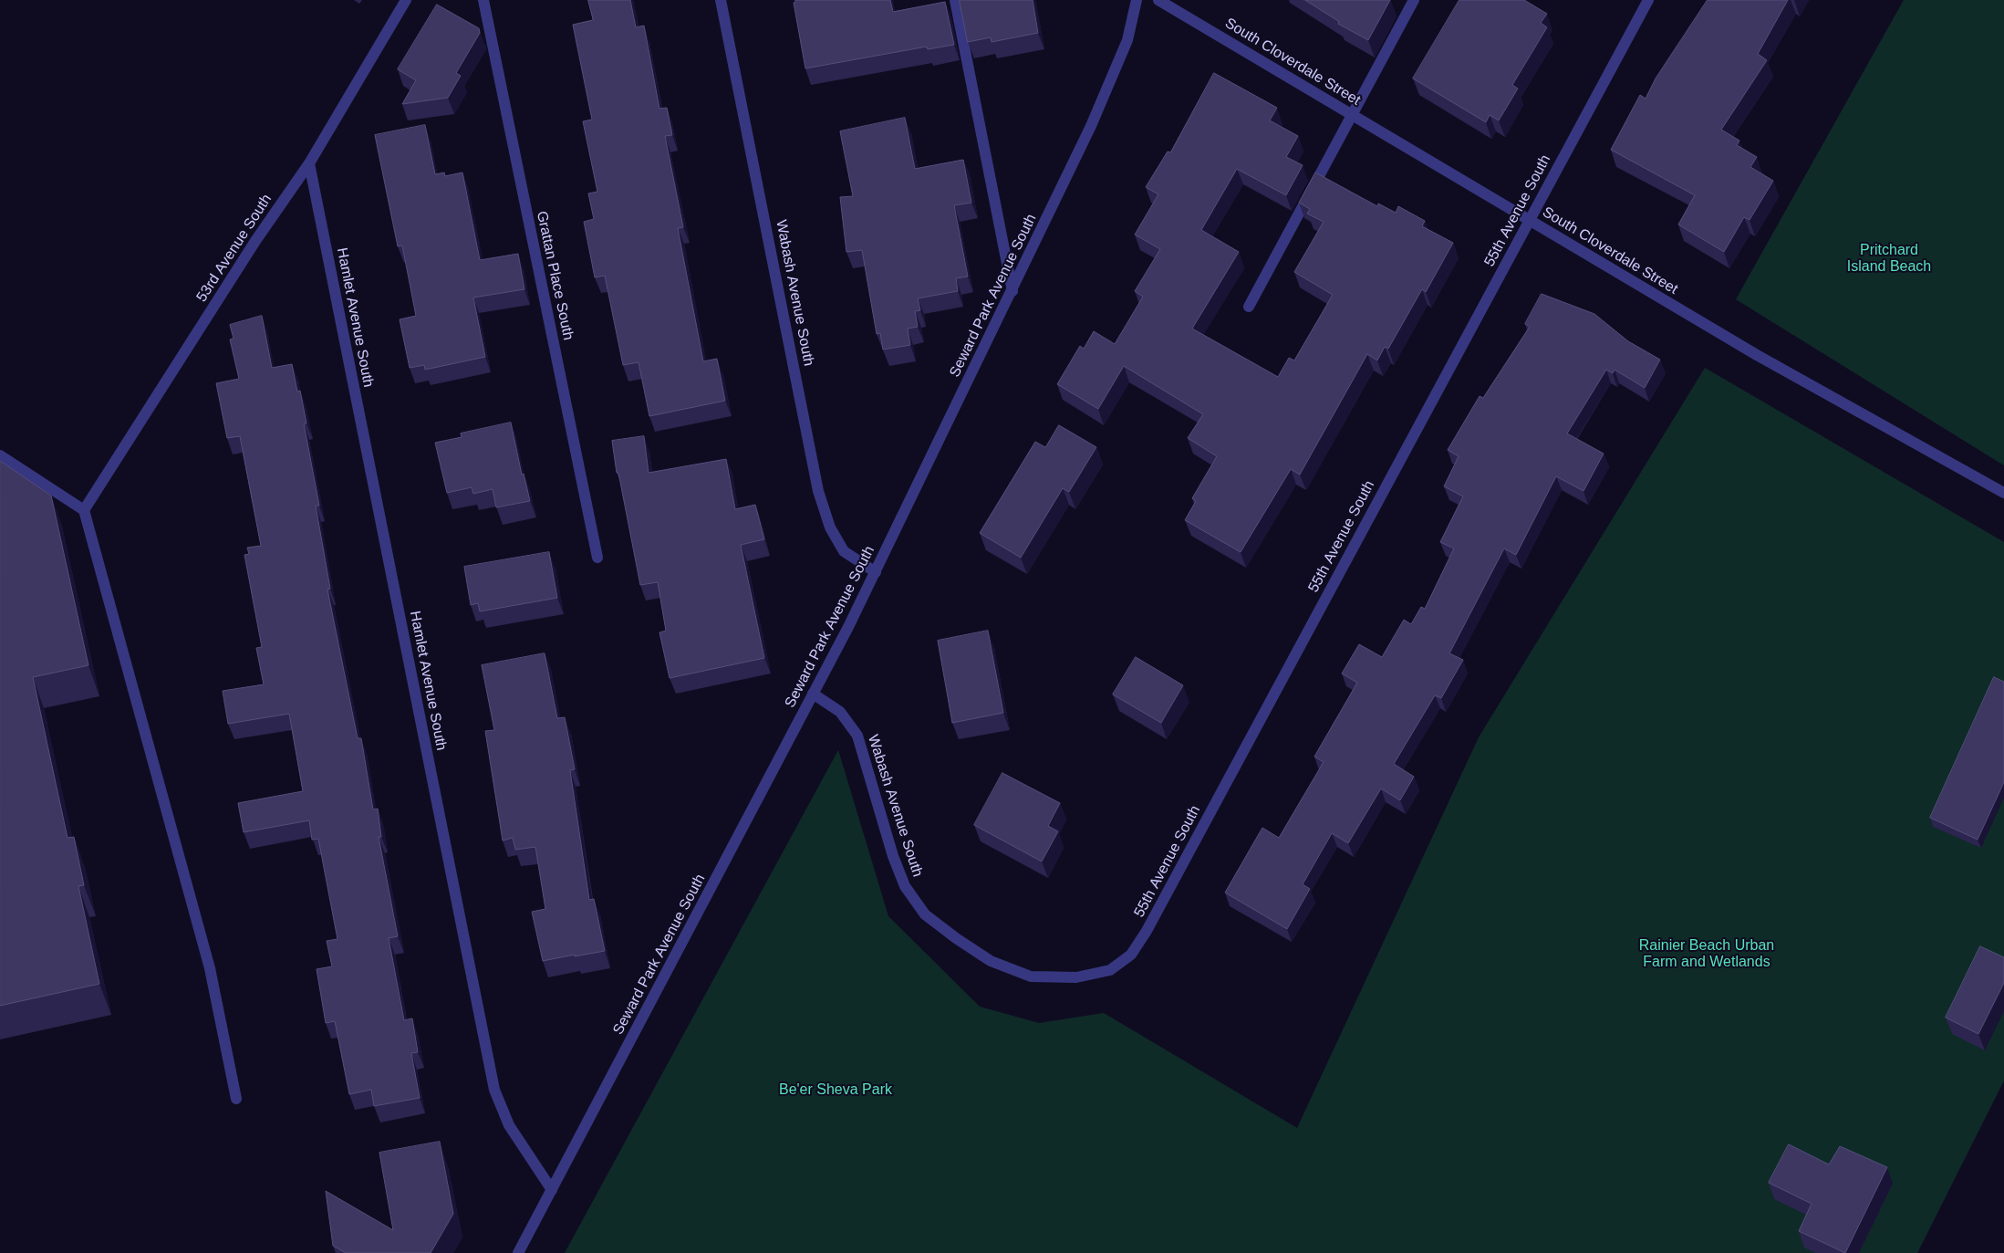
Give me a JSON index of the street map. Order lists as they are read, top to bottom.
{
  "streets": {
    "street": [
      "South Cloverdale Street",
      "55th Avenue South",
      "53rd Avenue South",
      "Grattan Place South",
      "Wabash Avenue South",
      "Seward Park Avenue South",
      "Hamlet Avenue South"
    ]
  },
  "crossings": [
    ["South Cloverdale Street", "55th Avenue South"],
    ["55th Avenue South", "Wabash Avenue South"],
    ["53rd Avenue South", "Hamlet Avenue South"],
    ["Wabash Avenue South", "Seward Park Avenue South"],
    ["Seward Park Avenue South", "Hamlet Avenue South"]
  ],
  "parks": ["Pritchard Island Beach", "Rainier Beach Urban Farm and Wetlands", "Be'er Sheva Park"]
}
